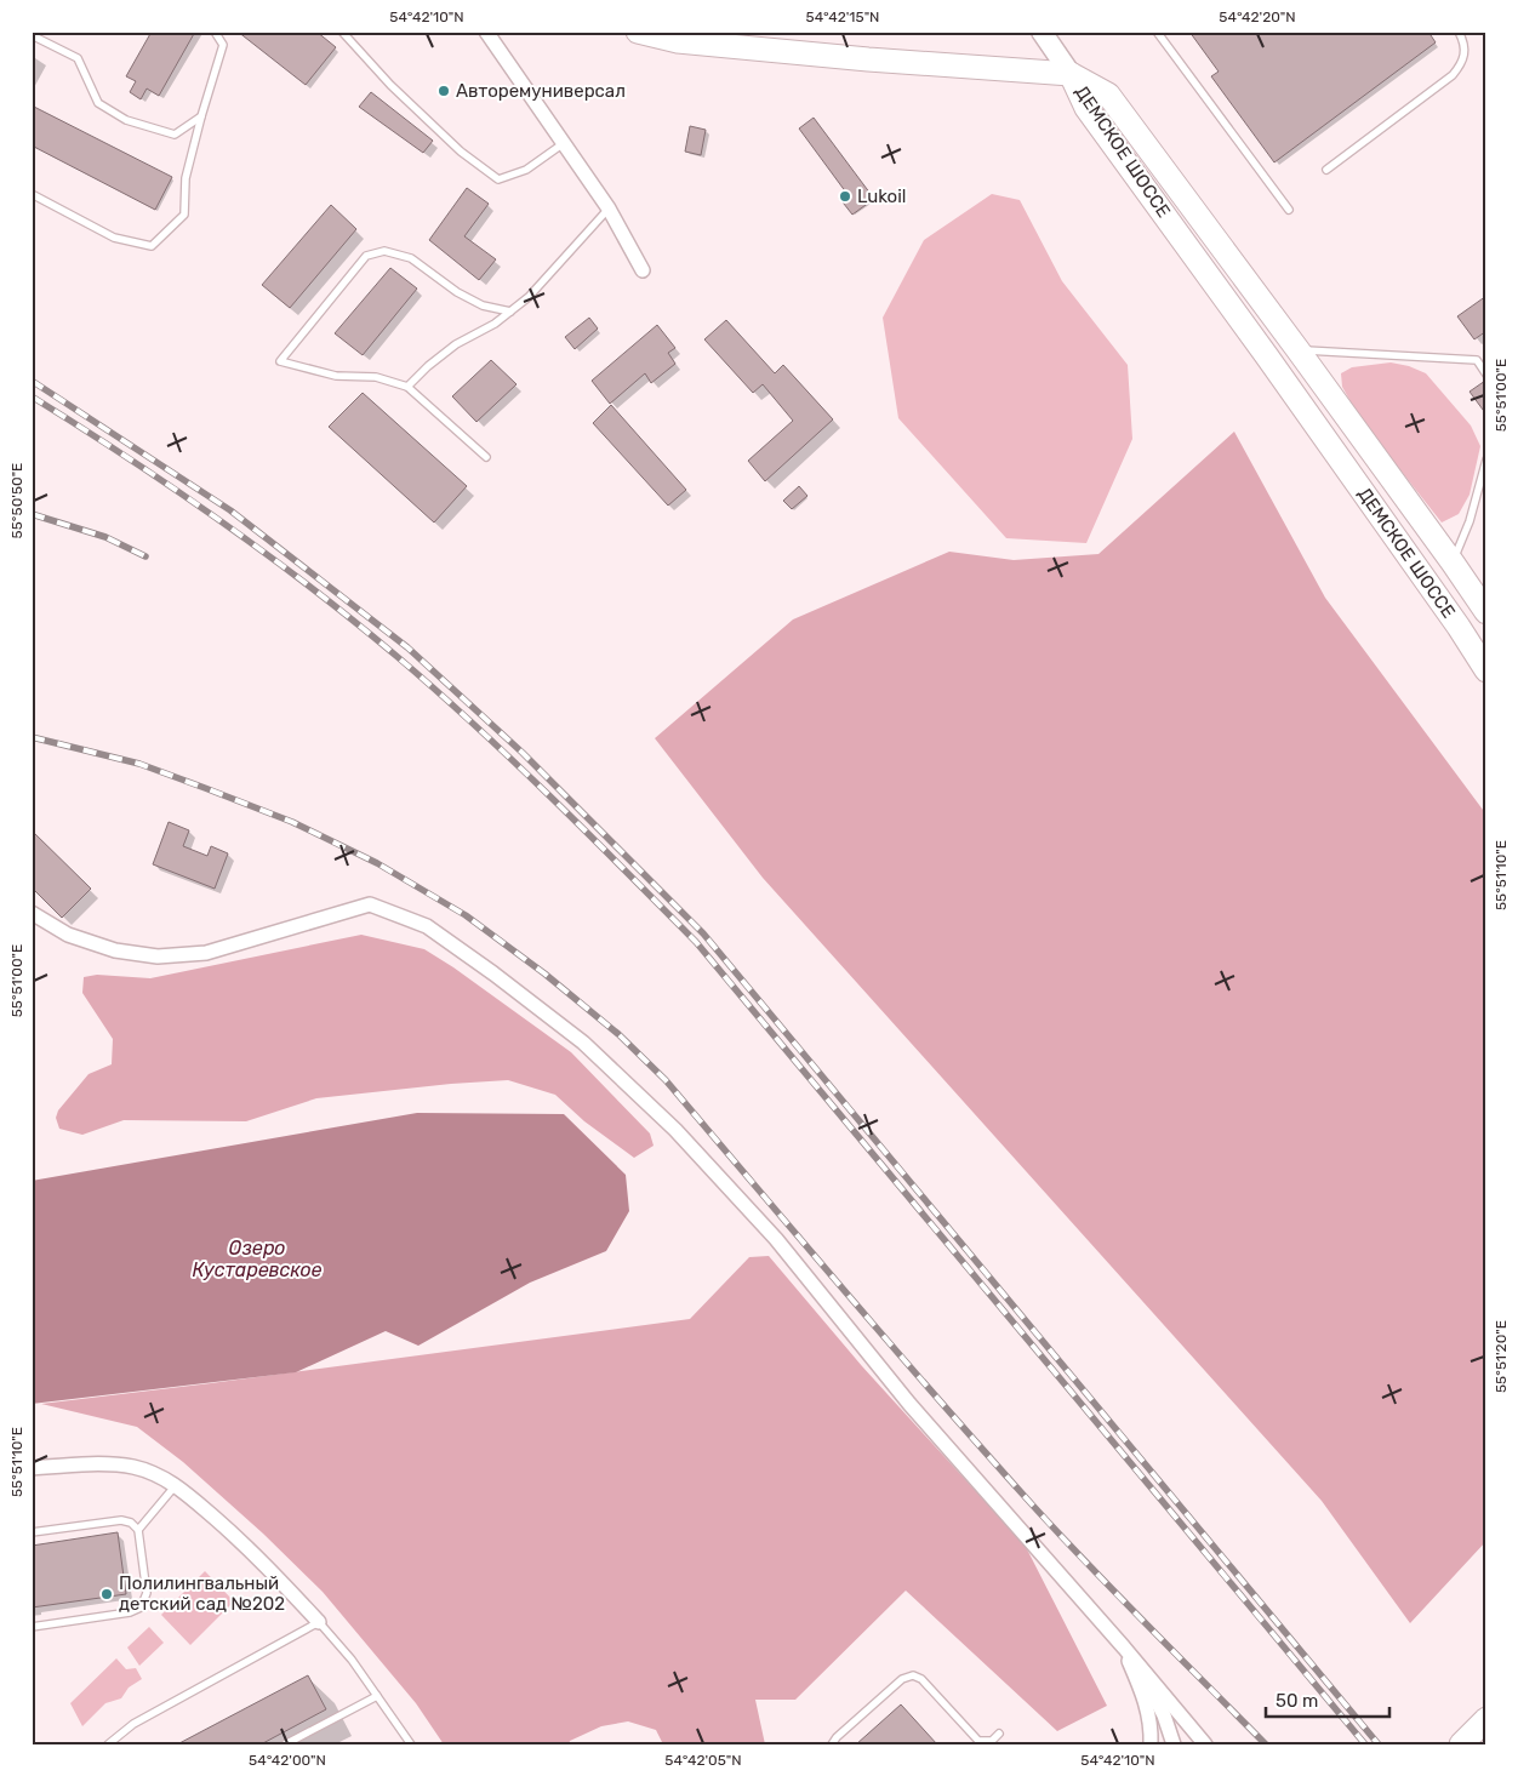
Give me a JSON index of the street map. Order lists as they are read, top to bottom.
{
  "streets": {
    "main road": ["ДЕМСКОЕ ШОССЕ"]
  },
  "water": ["Озеро Кустаревское"],
  "places": ["Авторемуниверсал", "Lukoil", "Полилингвальный детский сад №202"],
  "scale_bar": "50 m",
  "coordinates": [
    "54°42'10\"N",
    "54°42'15\"N",
    "54°42'20\"N",
    "55°51'00\"E",
    "55°50'50\"E",
    "55°51'10\"E",
    "55°51'20\"E",
    "54°42'00\"N",
    "54°42'05\"N"
  ]
}
